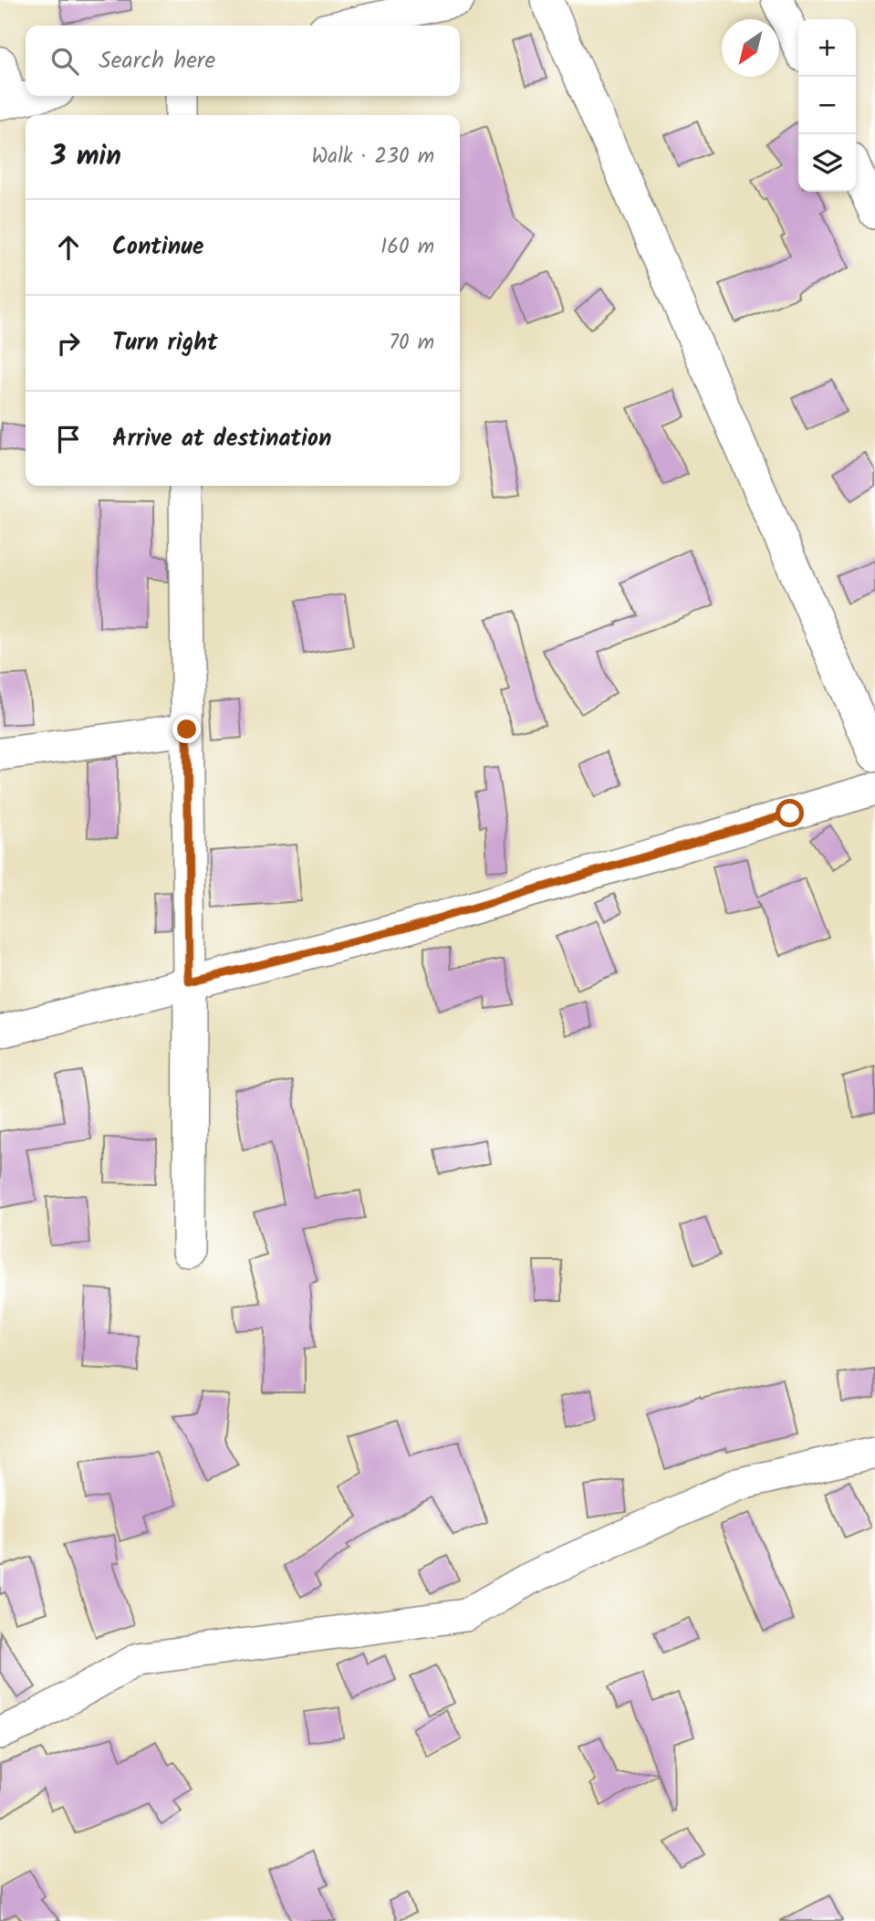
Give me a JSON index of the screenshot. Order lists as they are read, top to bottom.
{
  "north": "bottom left",
  "page": {
    "map_buttons": ["+", "−"],
    "search": "Search here",
    "heading": ["3 min", "Walk · 230 m"],
    "list": [
      ["Continue", "160 m"],
      ["Turn right", "70 m"],
      "Arrive at destination"
    ]
  }
}
